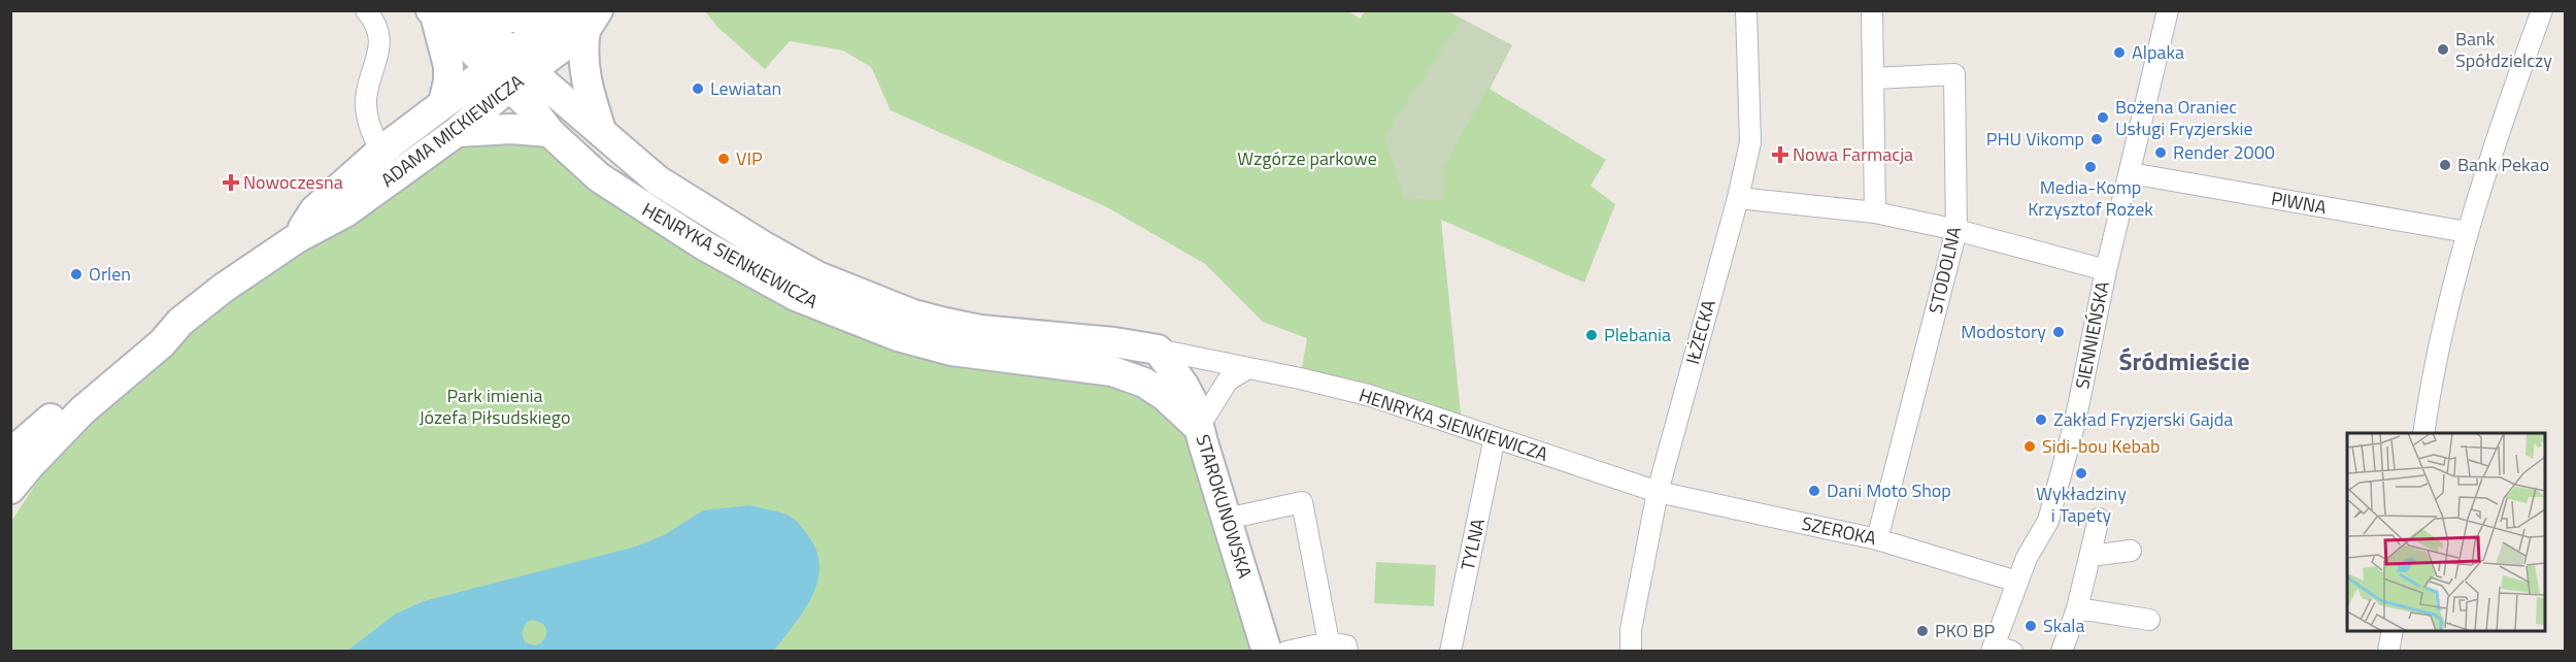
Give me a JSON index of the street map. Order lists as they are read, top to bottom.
{
  "streets": {
    "street": [
      "ADAMA MICKIEWICZA",
      "PIWNA",
      "HENRYKA SIENKIEWICZA",
      "STODOLNA",
      "IŁŻECKA",
      "SIENNIEŃSKA",
      "STAROKUNOWSKA",
      "SZEROKA",
      "TYLNA"
    ]
  },
  "crossings": [
    ["ADAMA MICKIEWICZA", "HENRYKA SIENKIEWICZA"],
    ["PIWNA", "SIENNIEŃSKA"],
    ["HENRYKA SIENKIEWICZA", "IŁŻECKA"],
    ["HENRYKA SIENKIEWICZA", "STAROKUNOWSKA"],
    ["HENRYKA SIENKIEWICZA", "SZEROKA"],
    ["HENRYKA SIENKIEWICZA", "TYLNA"],
    ["STODOLNA", "SZEROKA"],
    ["IŁŻECKA", "SZEROKA"],
    ["SIENNIEŃSKA", "SZEROKA"]
  ],
  "districts": ["Śródmieście"],
  "parks": ["Wzgórze parkowe", "Park imienia Józefa Piłsudskiego"],
  "places": {
    "other": [
      "Bank Spółdzielczy",
      "Alpaka",
      "Lewiatan",
      "Bożena Oraniec Usługi Fryzjerskie",
      "PHU Vikomp",
      "Render 2000",
      "VIP",
      "Bank Pekao",
      "Media-Komp Krzysztof Rożek",
      "Orlen",
      "Modostory",
      "Plebania",
      "Zakład Fryzjerski Gajda",
      "Sidi-bou Kebab",
      "Wykładziny i Tapety",
      "Dani Moto Shop",
      "Skala",
      "PKO BP"
    ],
    "health": ["Nowa Farmacja", "Nowoczesna"]
  }
}
